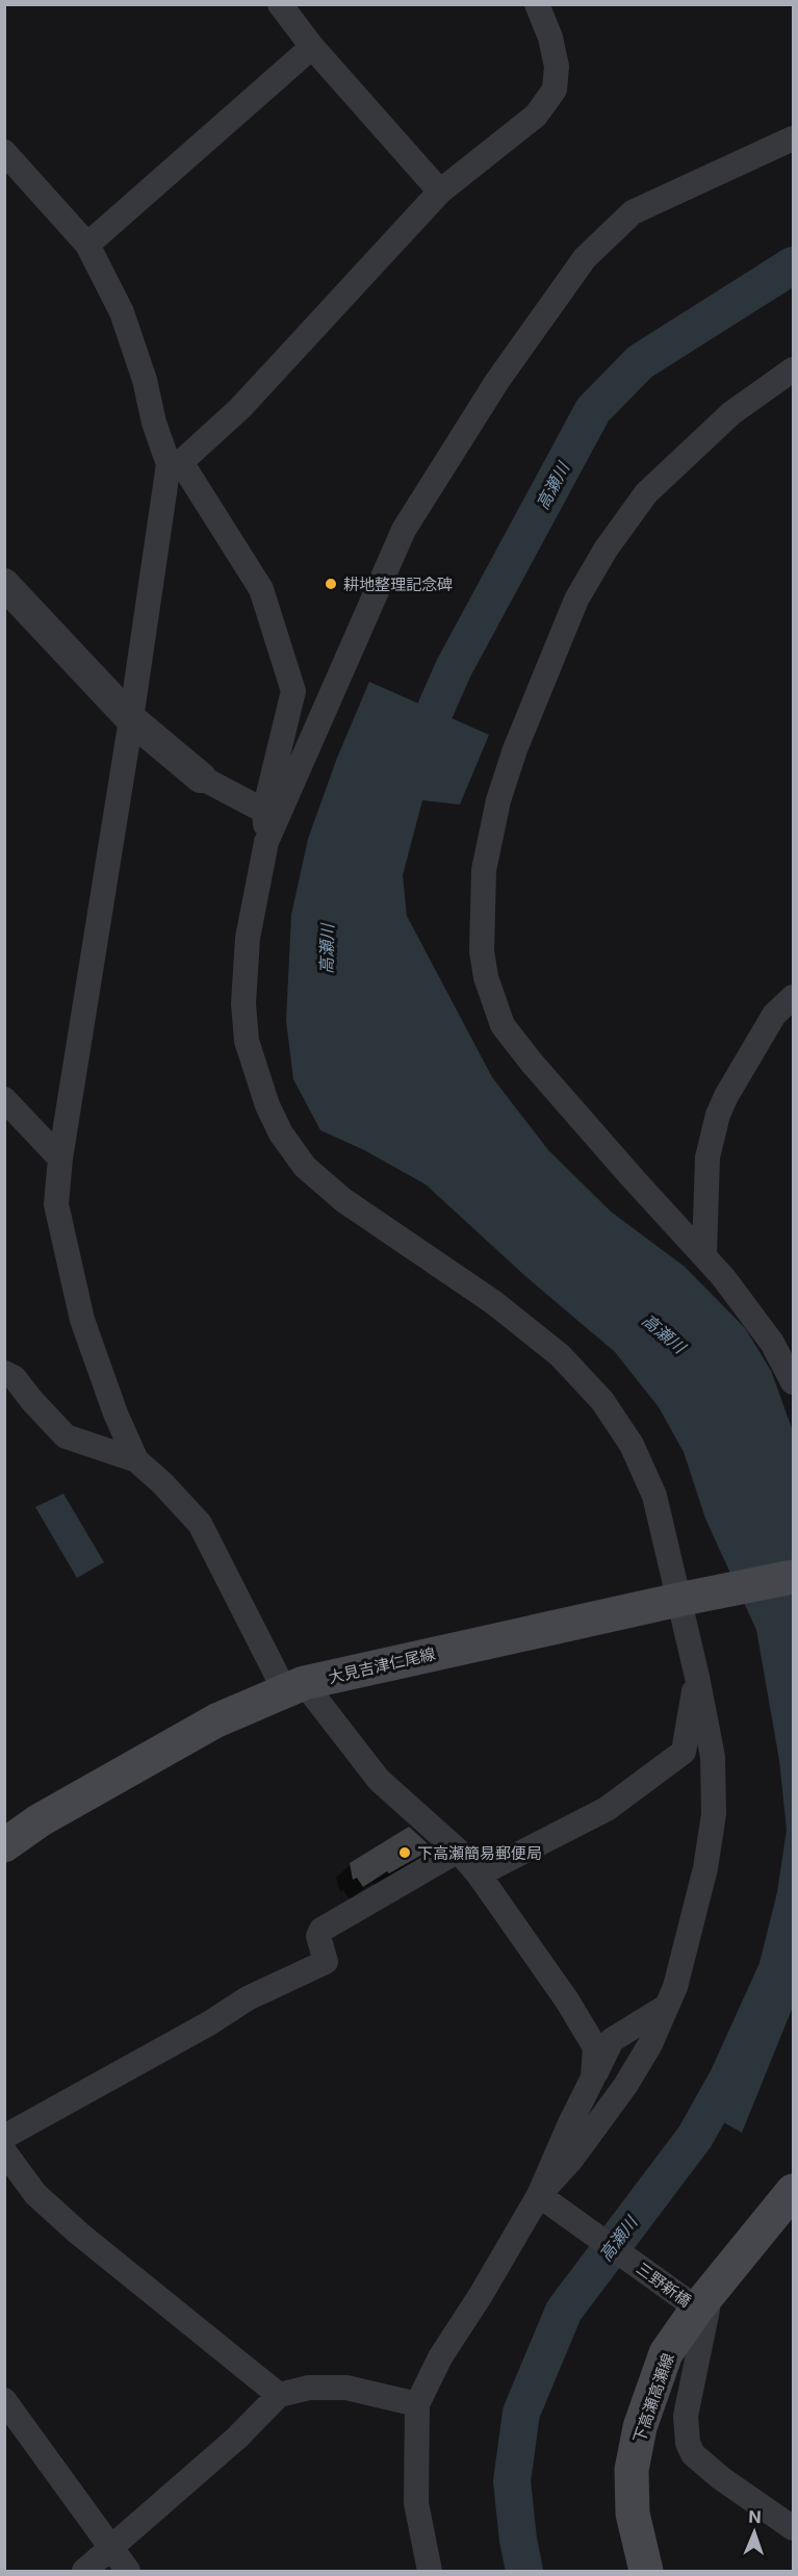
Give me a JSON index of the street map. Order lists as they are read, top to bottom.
{
  "streets": {
    "main road": ["大見吉津仁尾線", "下高瀬高瀬線"],
    "street": ["三野新橋"]
  },
  "crossings": [
    ["三野新橋", "下高瀬高瀬線"]
  ],
  "water": ["高瀬川"],
  "places": ["耕地整理記念碑", "下高瀬簡易郵便局"],
  "north": "top"
}
